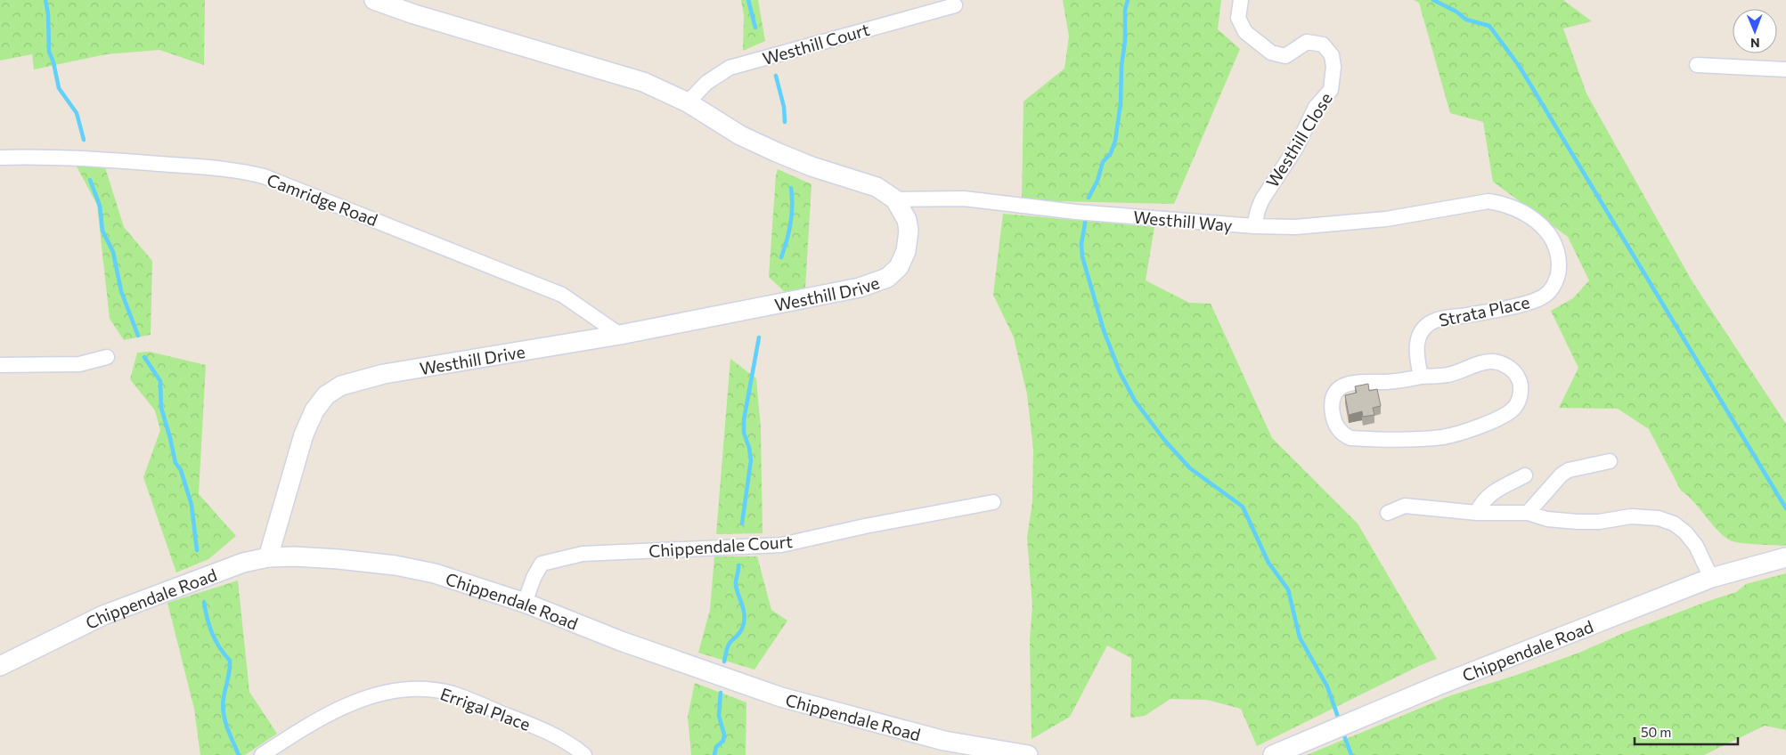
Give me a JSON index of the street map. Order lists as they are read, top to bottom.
{
  "streets": {
    "street": [
      "Westhill Court",
      "Westhill Close",
      "Camridge Road",
      "Westhill Way",
      "Westhill Drive",
      "Strata Place",
      "Chippendale Court",
      "Chippendale Road",
      "Errigal Place"
    ]
  },
  "crossings": [
    ["Westhill Court", "Westhill Drive"],
    ["Westhill Close", "Westhill Way"],
    ["Camridge Road", "Westhill Drive"],
    ["Westhill Way", "Westhill Drive"],
    ["Westhill Way", "Strata Place"],
    ["Westhill Drive", "Chippendale Road"],
    ["Chippendale Court", "Chippendale Road"]
  ],
  "scale_bar": "50 m",
  "north": "bottom"
}
